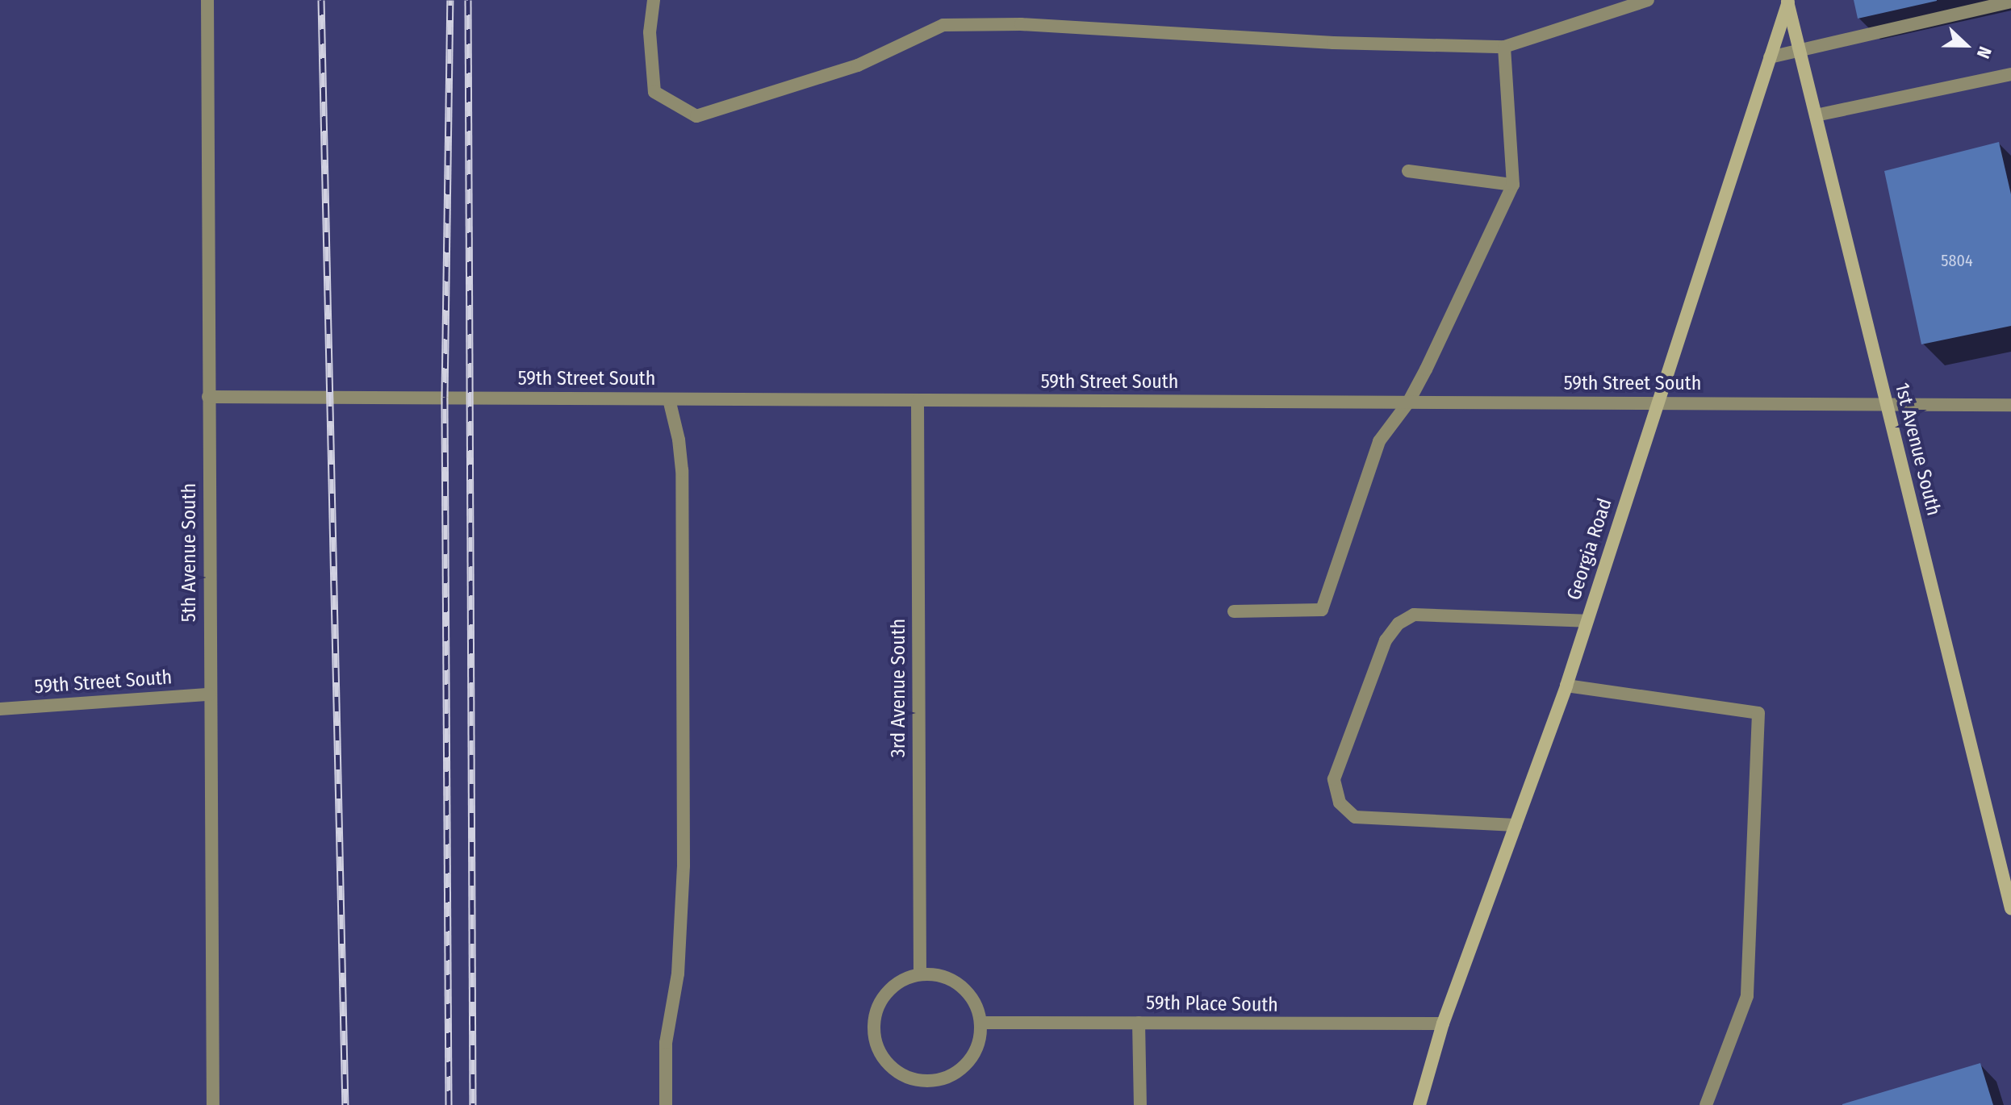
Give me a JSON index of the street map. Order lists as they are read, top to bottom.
{
  "streets": {
    "street": [
      "59th Street South",
      "1st Avenue South",
      "Georgia Road",
      "5th Avenue South",
      "3rd Avenue South",
      "59th Place South"
    ]
  },
  "crossings": [
    ["59th Street South", "1st Avenue South"],
    ["59th Street South", "Georgia Road"],
    ["59th Street South", "5th Avenue South"],
    ["59th Street South", "3rd Avenue South"],
    ["1st Avenue South", "Georgia Road"],
    ["Georgia Road", "59th Place South"],
    ["3rd Avenue South", "59th Place South"]
  ],
  "house_numbers": ["5804"],
  "north": "right"
}
